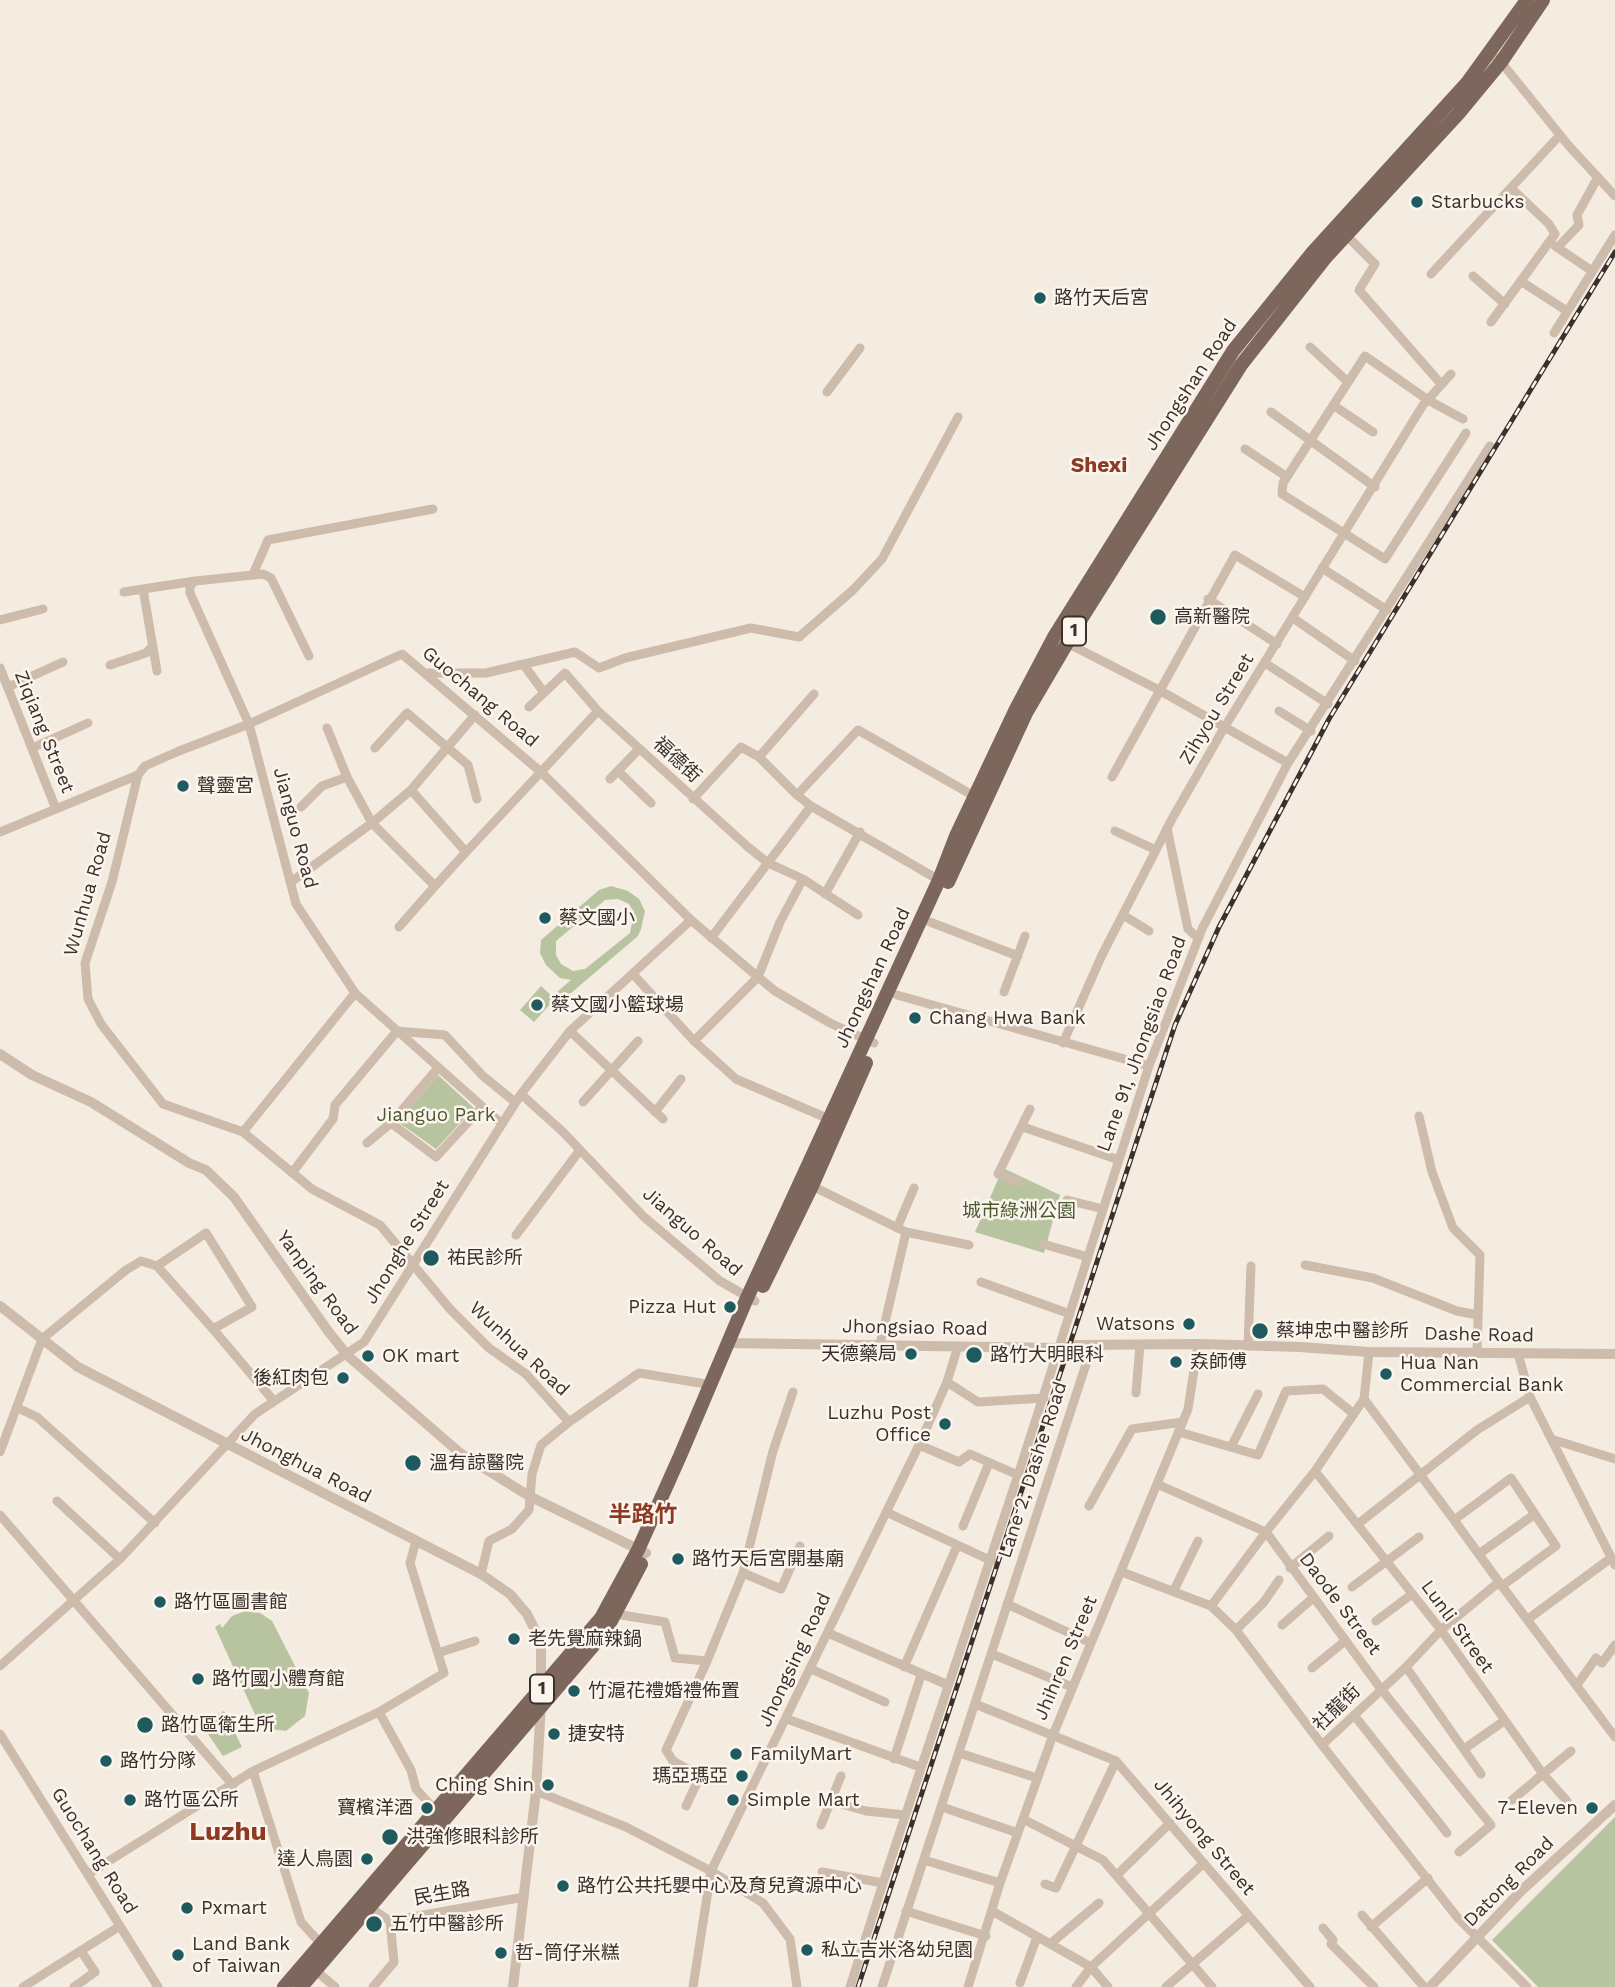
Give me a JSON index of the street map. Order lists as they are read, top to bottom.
{
  "streets": {
    "main road": ["Jhongshan Road", "1"],
    "street": [
      "Guochang Road",
      "Zihyou Street",
      "Ziqiang Street",
      "福德街",
      "Jianguo Road",
      "Wunhua Road",
      "Lane 91, Jhongsiao Road",
      "Jhonghe Street",
      "Yanping Road",
      "Jhongsiao Road",
      "Dashe Road",
      "Jhonghua Road",
      "Lane 2, Dashe Road",
      "Daode Street",
      "Lunli Street",
      "Jhihren Street",
      "Jhongsing Road",
      "社龍街",
      "Jhihyong Street",
      "Datong Road",
      "民生路"
    ]
  },
  "crossings": [
    ["Jhongshan Road", "Guochang Road"],
    ["Jhongshan Road", "Jianguo Road"],
    ["Jhongshan Road", "Yanping Road"],
    ["Jhongshan Road", "Jhongsiao Road"],
    ["Jhongshan Road", "Jhonghua Road"],
    ["Jhongshan Road", "民生路"],
    ["Guochang Road", "Ziqiang Street"],
    ["Guochang Road", "Jianguo Road"],
    ["Guochang Road", "Wunhua Road"],
    ["Guochang Road", "Jhonghe Street"],
    ["Jianguo Road", "Jhonghe Street"],
    ["Wunhua Road", "Jhonghe Street"],
    ["Lane 91, Jhongsiao Road", "Jhongsiao Road"],
    ["Jhonghe Street", "Yanping Road"],
    ["Jhonghe Street", "Jhonghua Road"],
    ["Jhongsiao Road", "Dashe Road"],
    ["Jhongsiao Road", "Lane 2, Dashe Road"],
    ["Jhongsiao Road", "Jhongsing Road"],
    ["Dashe Road", "Lane 2, Dashe Road"],
    ["Dashe Road", "Jhihren Street"],
    ["Jhonghua Road", "民生路"],
    ["Lane 2, Dashe Road", "Jhihyong Street"],
    ["Daode Street", "社龍街"],
    ["Lunli Street", "社龍街"],
    ["Jhihren Street", "Jhihyong Street"],
    ["社龍街", "Datong Road"]
  ],
  "districts": ["Shexi", "半路竹", "Luzhu"],
  "parks": ["Jianguo Park", "城市綠洲公園"],
  "places": [
    "Starbucks",
    "路竹天后宮",
    "高新醫院",
    "聲靈宮",
    "蔡文國小",
    "蔡文國小籃球場",
    "Chang Hwa Bank",
    "祐民診所",
    "Pizza Hut",
    "Watsons",
    "蔡坤忠中醫診所",
    "天德藥局",
    "路竹大明眼科",
    "OK mart",
    "𡘙師傅",
    "Hua Nan Commercial Bank",
    "後紅肉包",
    "Luzhu Post Office",
    "溫有諒醫院",
    "路竹天后宮開基廟",
    "路竹區圖書館",
    "老先覺麻辣鍋",
    "路竹國小體育館",
    "竹滬花禮婚禮佈置",
    "路竹區衛生所",
    "捷安特",
    "FamilyMart",
    "路竹分隊",
    "瑪亞瑪亞",
    "Ching Shin",
    "路竹區公所",
    "Simple Mart",
    "寶檳洋酒",
    "7-Eleven",
    "洪強修眼科診所",
    "達人鳥園",
    "路竹公共托嬰中心及育兒資源中心",
    "Pxmart",
    "五竹中醫診所",
    "私立吉米洛幼兒園",
    "哲-筒仔米糕",
    "Land Bank of Taiwan"
  ]
}
